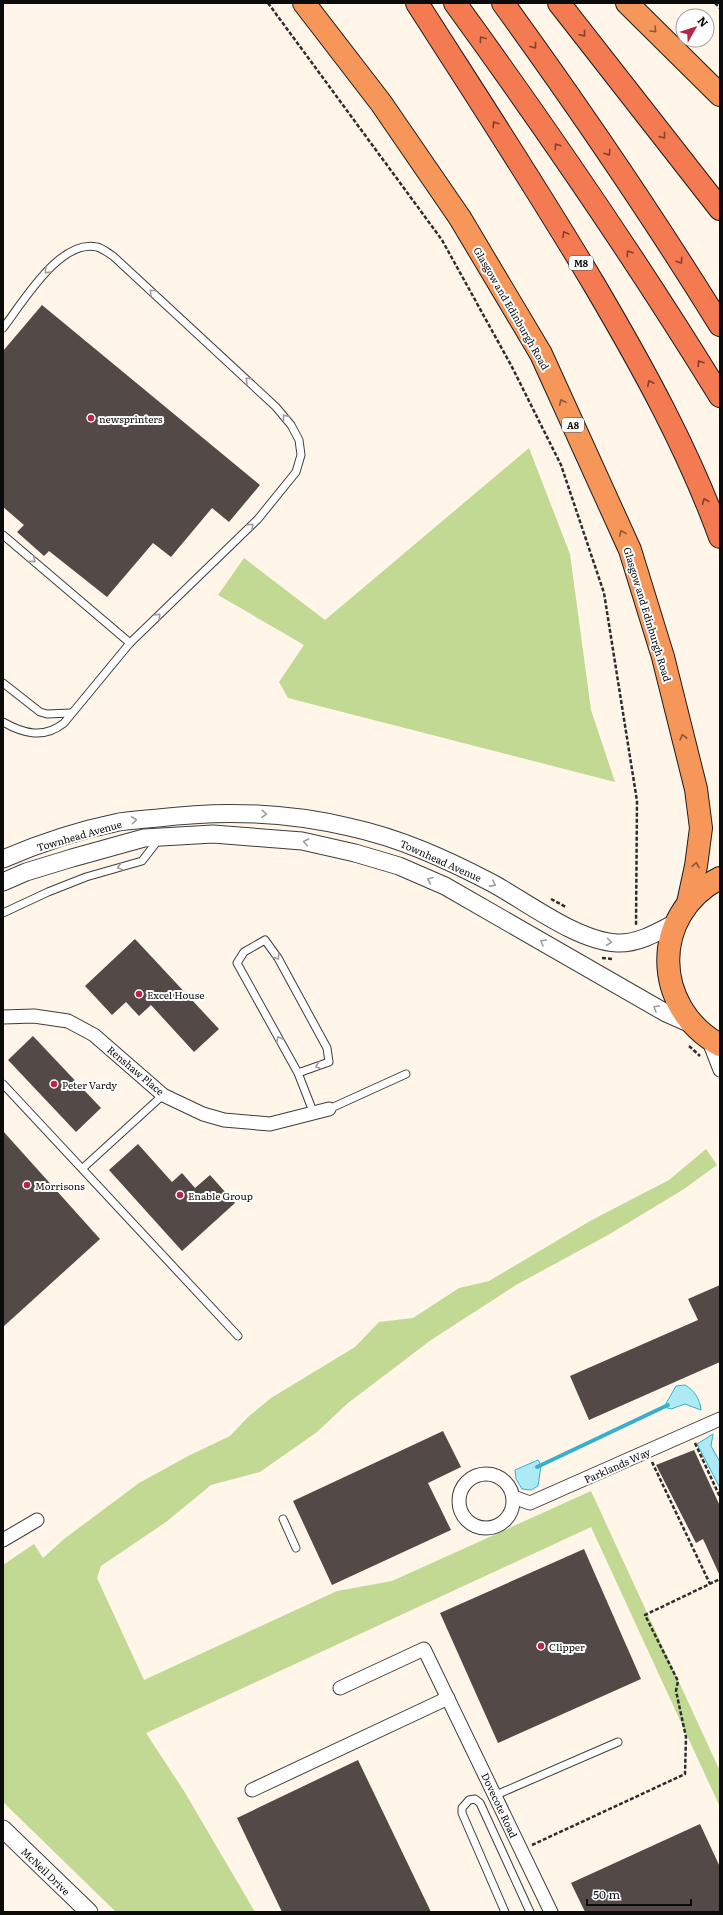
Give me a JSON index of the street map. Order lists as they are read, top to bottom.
{
  "streets": {
    "highway": ["M8", "Glasgow and Edinburgh Road", "A8"],
    "street": [
      "Townhead Avenue",
      "Renshaw Place",
      "Parklands Way",
      "Dovecote Road",
      "McNeil Drive"
    ]
  },
  "places": [
    "newsprinters",
    "Excel House",
    "Peter Vardy",
    "Morrisons",
    "Enable Group",
    "Clipper"
  ],
  "scale_bar": "50 m",
  "north": "top right"
}
